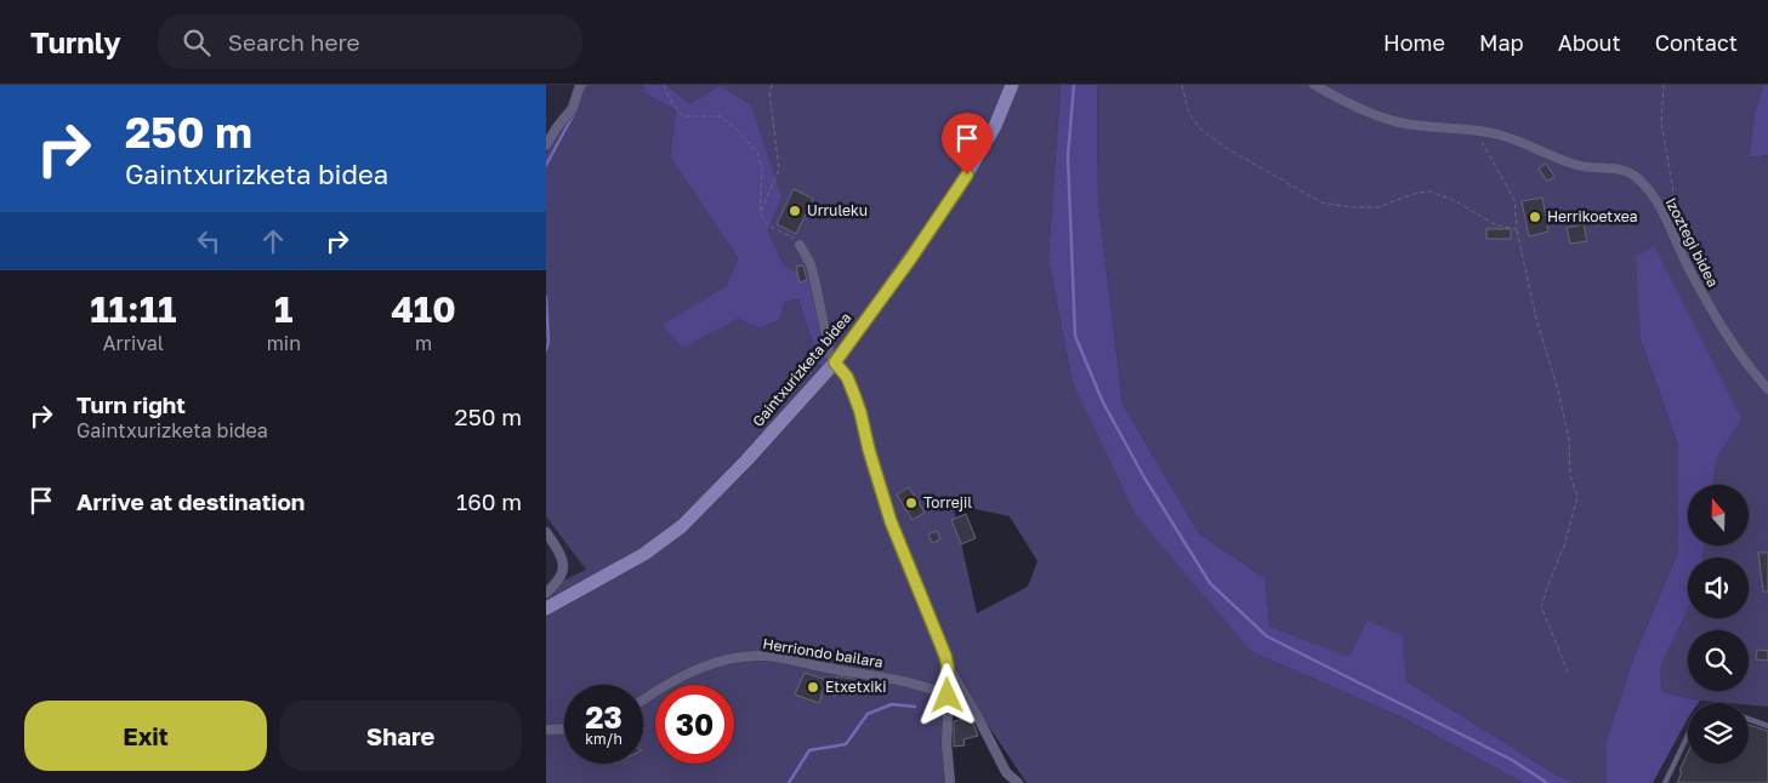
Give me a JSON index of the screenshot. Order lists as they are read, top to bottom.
{
  "streets": {
    "main road": ["Gaintxurizketa bidea"],
    "street": ["Izoztegi bidea", "Herriondo bailara"]
  },
  "places": [
    "Urruleku",
    "Herrikoetxea",
    "Torrejil",
    "Etxetxiki"
  ],
  "north": "top",
  "page": {
    "header": "Turnly",
    "search": "Search here",
    "nav": [
      "Home",
      "Map",
      "About",
      "Contact"
    ],
    "turn": ["250 m", "Gaintxurizketa bidea"],
    "eta": [
      "11:11",
      "Arrival",
      "1",
      "min",
      "410",
      "m"
    ],
    "list": [
      {
        "name": "Turn right",
        "note": "Gaintxurizketa bidea",
        "value": "250 m"
      },
      {
        "name": "Arrive at destination",
        "value": "160 m"
      }
    ],
    "speed": "23 km/h",
    "limit": "30",
    "buttons": ["Exit", "Share"]
  }
}
